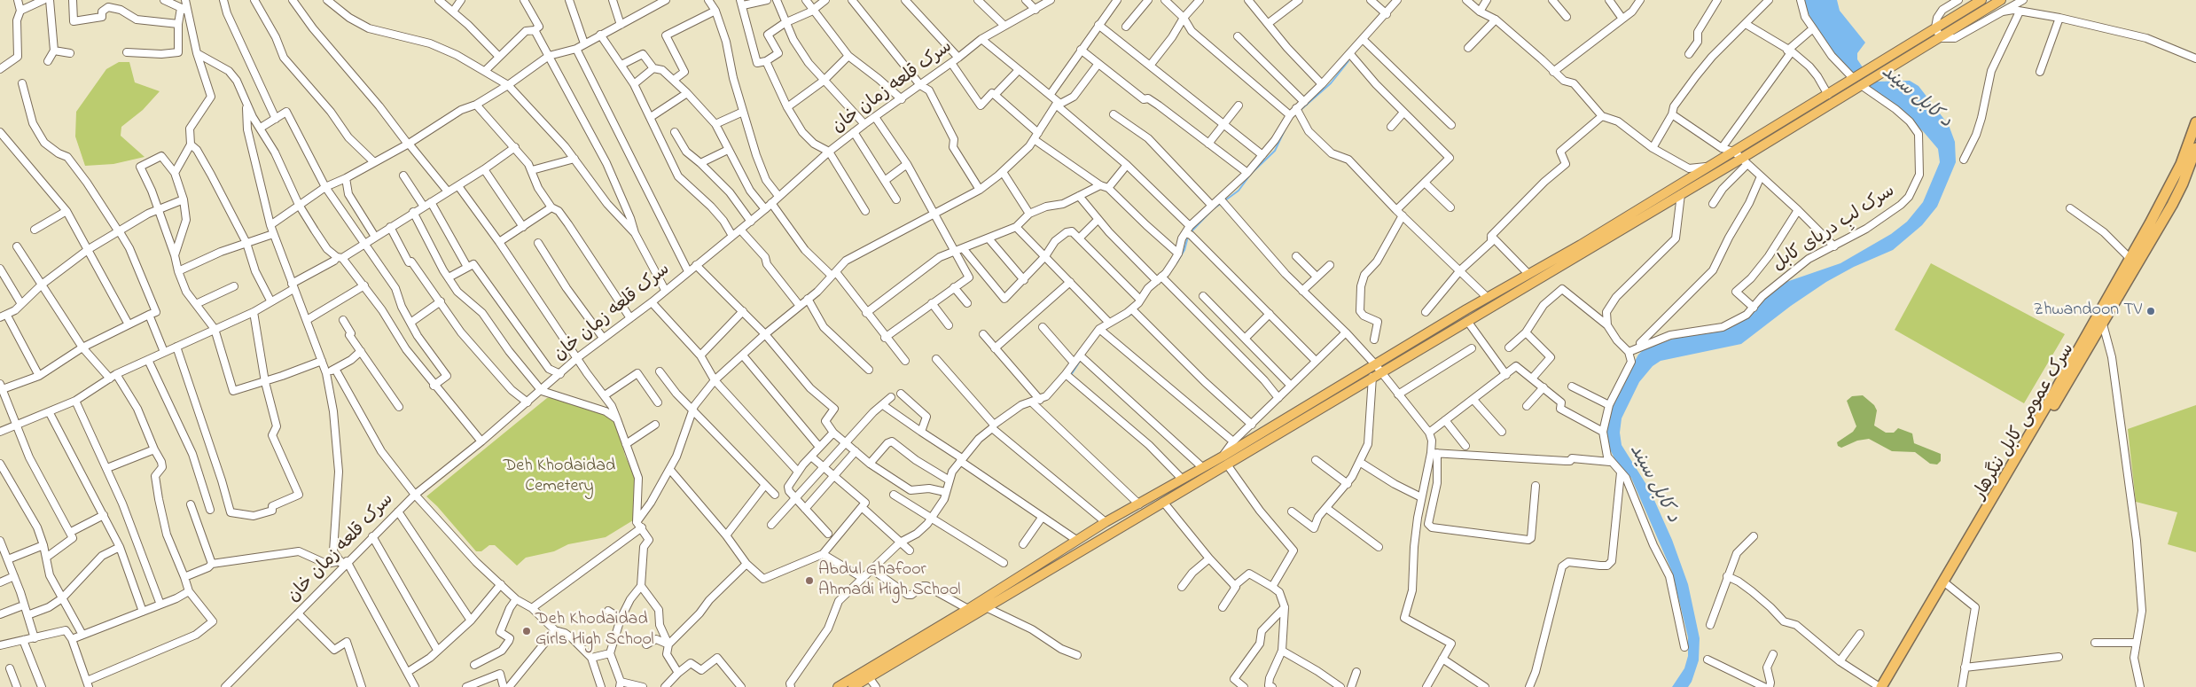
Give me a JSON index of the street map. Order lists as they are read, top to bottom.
{
  "streets": {
    "highway": ["سرک عمومی کابل ننگرهار"],
    "street": ["سرک قلعه زمان خان", "سرک لبِ دریای کابل"]
  },
  "water": ["د کابل سيند"],
  "parks": ["Deh Khodaidad Cemetery"],
  "places": ["Zhwandoon TV", "Abdul Ghafoor Ahmadi High School", "Deh Khodaidad Girls High School"]
}
